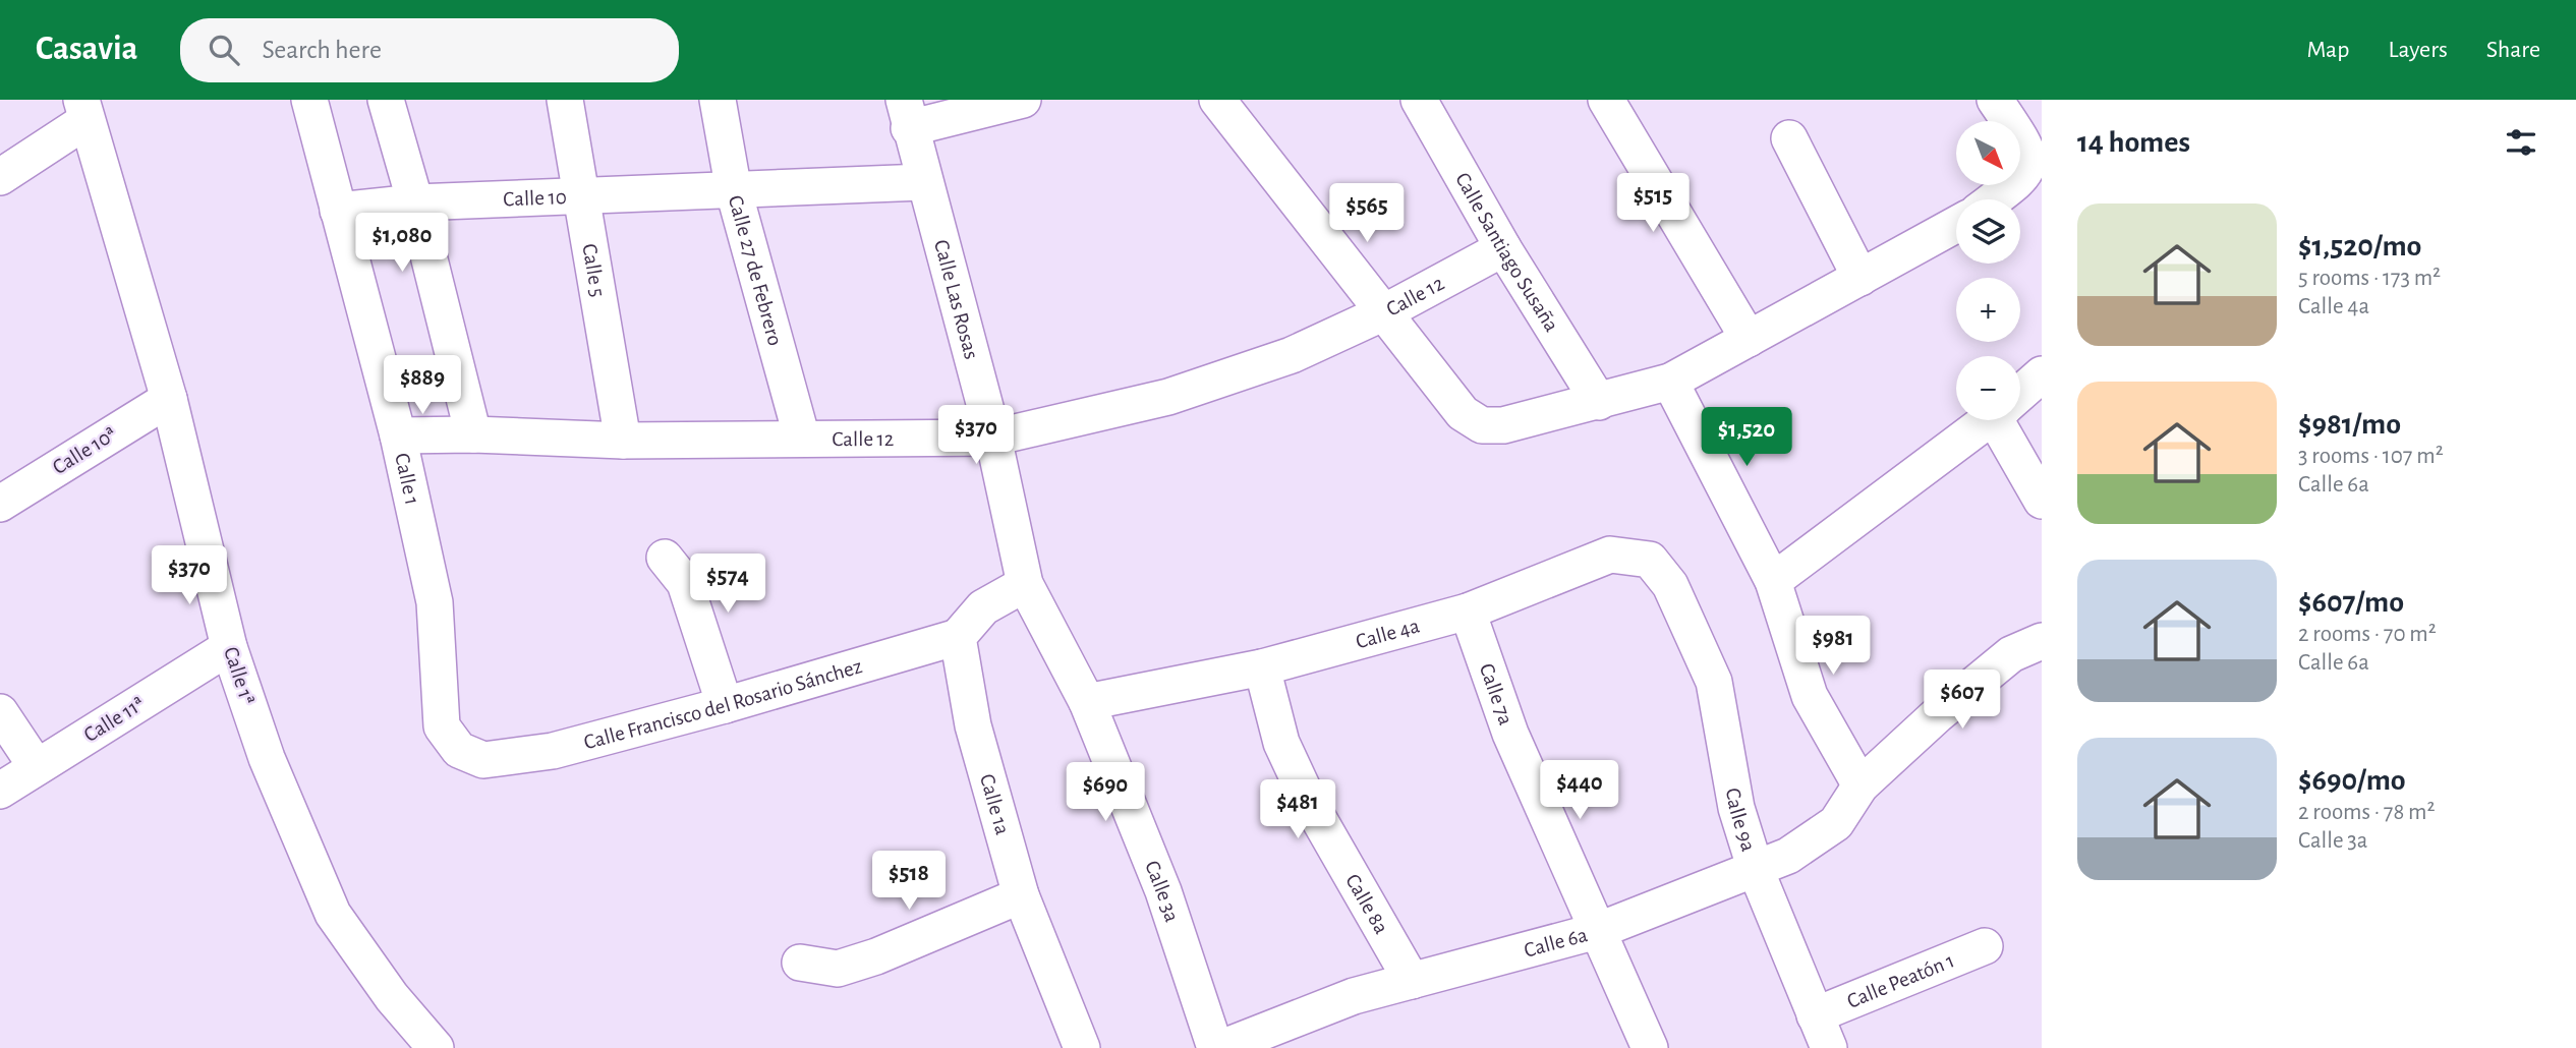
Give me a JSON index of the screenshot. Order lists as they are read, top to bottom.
{
  "streets": {
    "street": [
      "Calle 10",
      "Calle Santiago Susaña",
      "Calle 5",
      "Calle 27 de Febrero",
      "Calle 12",
      "Calle Las Rosas",
      "Calle 10ª",
      "Calle 1",
      "Calle 4a",
      "Calle 1ª",
      "Calle 7a",
      "Calle Francisco del Rosario Sánchez",
      "Calle 11ª",
      "Calle 1a",
      "Calle 9a",
      "Calle 3a",
      "Calle 8a",
      "Calle 6a",
      "Calle Peatón 1"
    ]
  },
  "crossings": [
    ["Calle 10", "Calle 5"],
    ["Calle 10", "Calle 27 de Febrero"],
    ["Calle 10", "Calle Las Rosas"],
    ["Calle 10", "Calle 1"],
    ["Calle Santiago Susaña", "Calle 12"],
    ["Calle 5", "Calle 12"],
    ["Calle 27 de Febrero", "Calle 12"],
    ["Calle 12", "Calle Las Rosas"],
    ["Calle 12", "Calle 1"],
    ["Calle Las Rosas", "Calle 3a"],
    ["Calle 10ª", "Calle 1ª"],
    ["Calle 1", "Calle Francisco del Rosario Sánchez"],
    ["Calle 4a", "Calle 7a"],
    ["Calle 4a", "Calle 9a"],
    ["Calle 4a", "Calle 3a"],
    ["Calle 4a", "Calle 8a"],
    ["Calle 1ª", "Calle 11ª"],
    ["Calle 7a", "Calle 6a"],
    ["Calle Francisco del Rosario Sánchez", "Calle 1a"],
    ["Calle 9a", "Calle 6a"],
    ["Calle 9a", "Calle Peatón 1"],
    ["Calle 8a", "Calle 6a"]
  ],
  "north": "bottom right",
  "page": {
    "header": "Casavia",
    "search": "Search here",
    "nav": ["Map", "Layers", "Share"],
    "heading": "14 homes",
    "map_buttons": ["+", "−"],
    "price": [
      "$515",
      "$565",
      "$1,080",
      "$889",
      "$370",
      "$1,520",
      "$370",
      "$574",
      "$981",
      "$607",
      "$440",
      "$690",
      "$481",
      "$518"
    ],
    "list": [
      {
        "name": "$1,520/mo",
        "note": "5 rooms · 173 m² · Calle 4a"
      },
      {
        "name": "$981/mo",
        "note": "3 rooms · 107 m² · Calle 6a"
      },
      {
        "name": "$607/mo",
        "note": "2 rooms · 70 m² · Calle 6a"
      },
      {
        "name": "$690/mo",
        "note": "2 rooms · 78 m² · Calle 3a"
      }
    ]
  }
}
